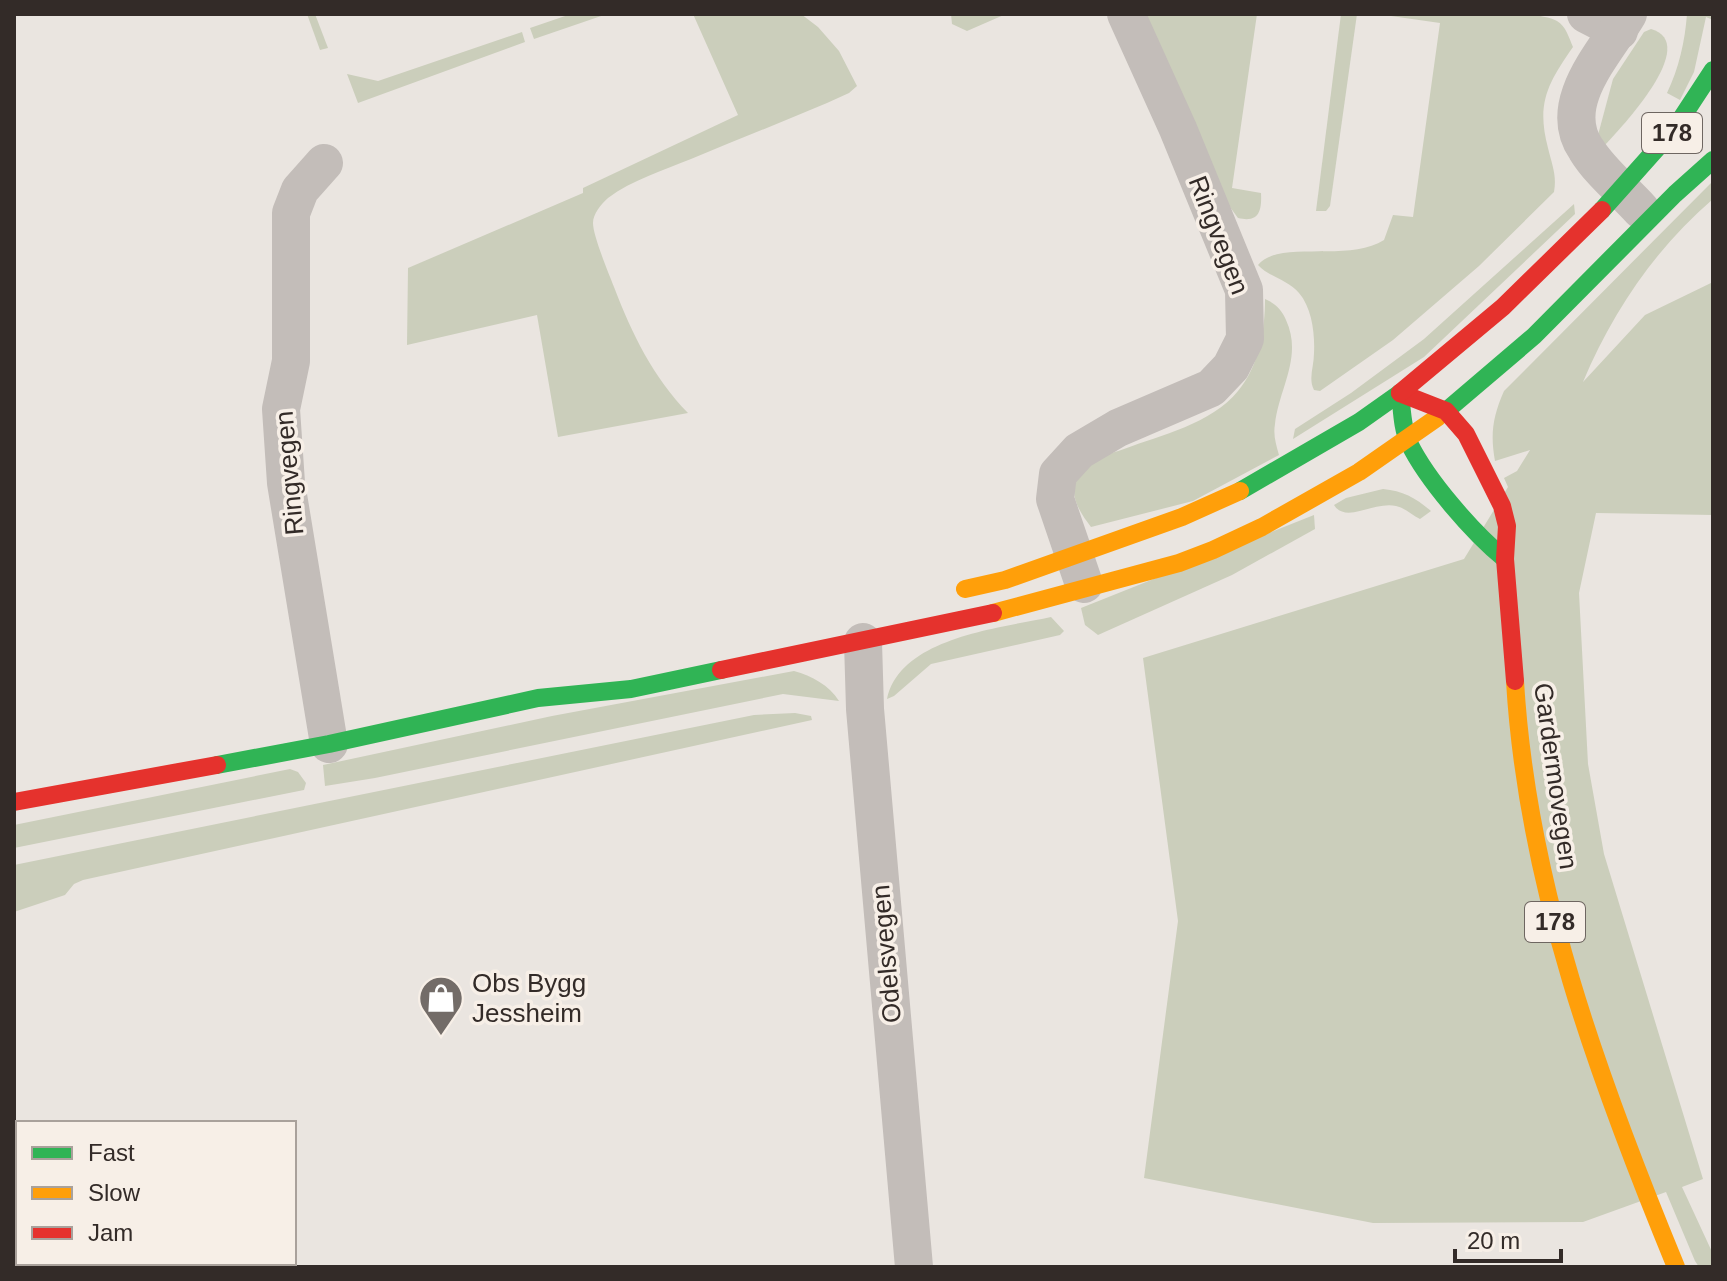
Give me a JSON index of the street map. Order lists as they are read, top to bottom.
{
  "streets": {
    "main road": ["178", "Gardermovegen"],
    "street": ["Ringvegen", "Odelsvegen"]
  },
  "crossings": [
    ["178", "Gardermovegen"]
  ],
  "places": {
    "shop": ["Obs Bygg Jessheim"]
  },
  "legend": ["Fast", "Slow", "Jam"],
  "scale_bar": "20 m"
}
